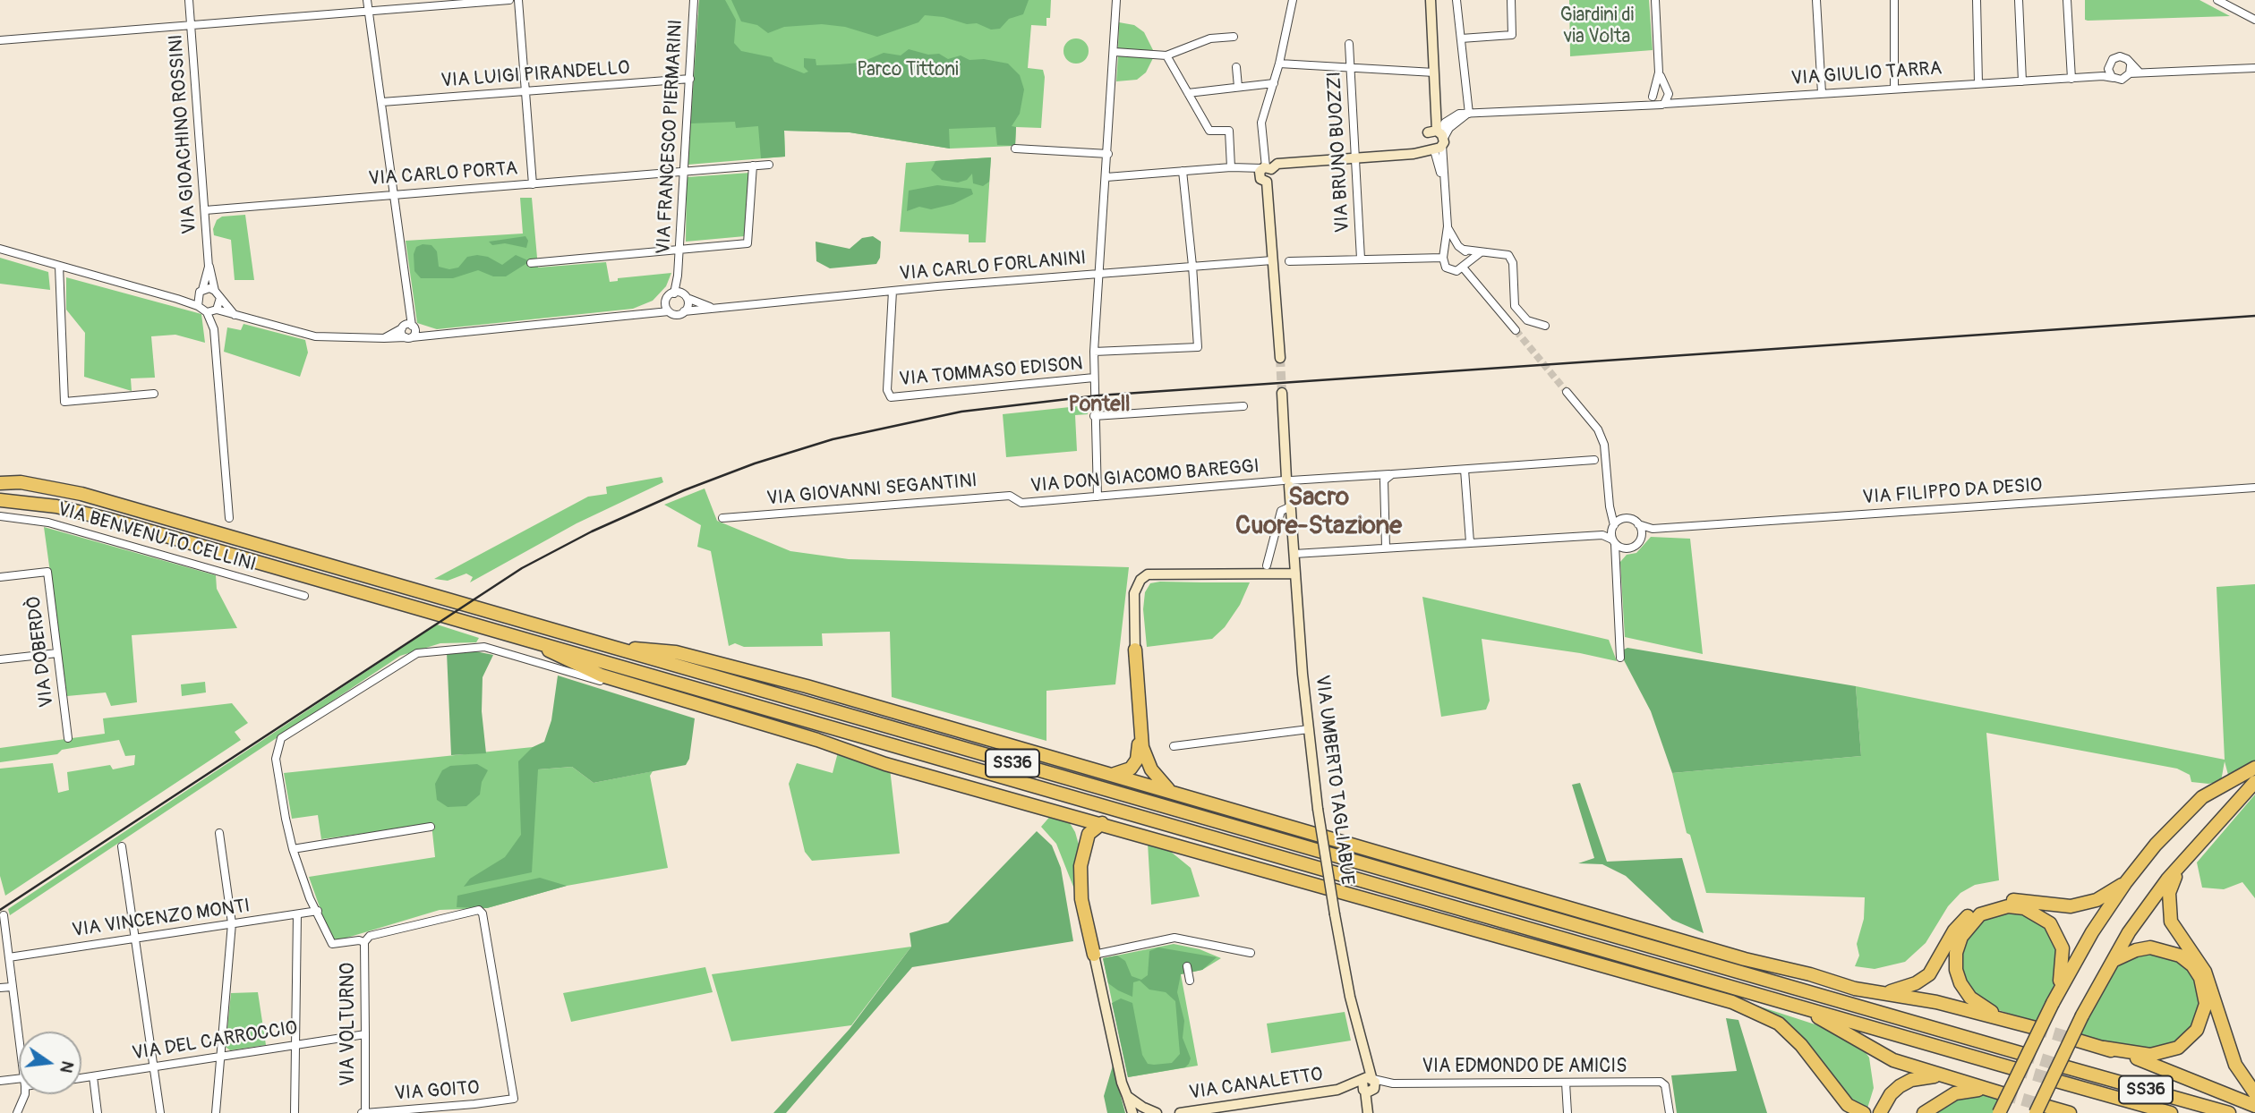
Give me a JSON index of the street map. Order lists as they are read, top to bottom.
{
  "streets": {
    "highway": ["SS36"],
    "street": [
      "VIA GIULIO TARRA",
      "VIA LUIGI PIRANDELLO",
      "VIA GIOACHINO ROSSINI",
      "VIA FRANCESCO PIERMARINI",
      "VIA BRUNO BUOZZI",
      "VIA CARLO PORTA",
      "VIA CARLO FORLANINI",
      "VIA TOMMASO EDISON",
      "VIA DON GIACOMO BAREGGI",
      "VIA GIOVANNI SEGANTINI",
      "VIA FILIPPO DA DESIO",
      "VIA BENVENUTO CELLINI",
      "VIA DOBERDÒ",
      "VIA UMBERTO TAGLIABUE",
      "VIA VINCENZO MONTI",
      "VIA VOLTURNO",
      "VIA DEL CARROCCIO",
      "VIA EDMONDO DE AMICIS",
      "VIA CANALETTO",
      "VIA GOITO"
    ]
  },
  "crossings": [
    ["VIA LUIGI PIRANDELLO", "VIA FRANCESCO PIERMARINI"],
    ["VIA GIOACHINO ROSSINI", "VIA CARLO PORTA"],
    ["VIA FRANCESCO PIERMARINI", "VIA CARLO PORTA"],
    ["VIA FRANCESCO PIERMARINI", "VIA CARLO FORLANINI"],
    ["VIA CARLO FORLANINI", "VIA TOMMASO EDISON"],
    ["VIA DON GIACOMO BAREGGI", "VIA GIOVANNI SEGANTINI"],
    ["VIA DON GIACOMO BAREGGI", "VIA UMBERTO TAGLIABUE"],
    ["VIA UMBERTO TAGLIABUE", "VIA EDMONDO DE AMICIS"],
    ["VIA UMBERTO TAGLIABUE", "VIA CANALETTO"],
    ["VIA VOLTURNO", "VIA DEL CARROCCIO"],
    ["VIA VOLTURNO", "VIA GOITO"],
    ["VIA EDMONDO DE AMICIS", "VIA CANALETTO"]
  ],
  "districts": ["Pontell", "Sacro Cuore-Stazione"],
  "parks": ["Giardini di via Volta", "Parco Tittoni"],
  "north": "right"
}
